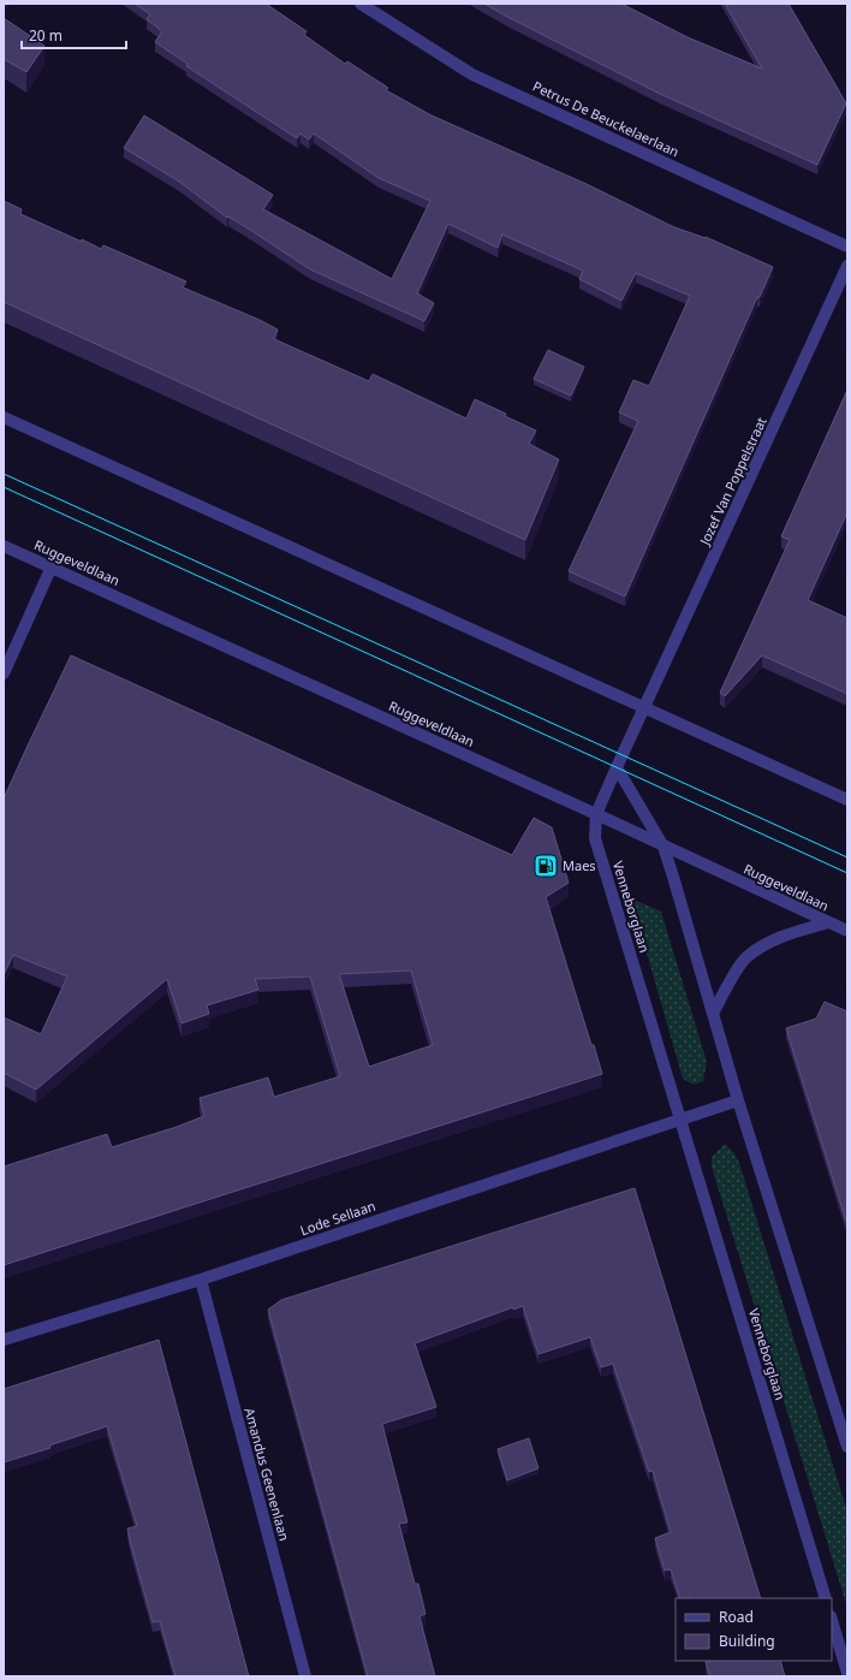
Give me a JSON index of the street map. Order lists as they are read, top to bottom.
{
  "streets": {
    "street": [
      "Petrus De Beuckelaerlaan",
      "Jozef Van Poppelstraat",
      "Ruggeveldlaan",
      "Venneborglaan",
      "Lode Sellaan",
      "Amandus Geenenlaan"
    ]
  },
  "crossings": [
    ["Jozef Van Poppelstraat", "Venneborglaan"],
    ["Ruggeveldlaan", "Venneborglaan"],
    ["Venneborglaan", "Lode Sellaan"],
    ["Lode Sellaan", "Amandus Geenenlaan"]
  ],
  "places": {
    "fuel station": ["Maes"]
  },
  "legend": ["Road", "Building"],
  "scale_bar": "20 m"
}
